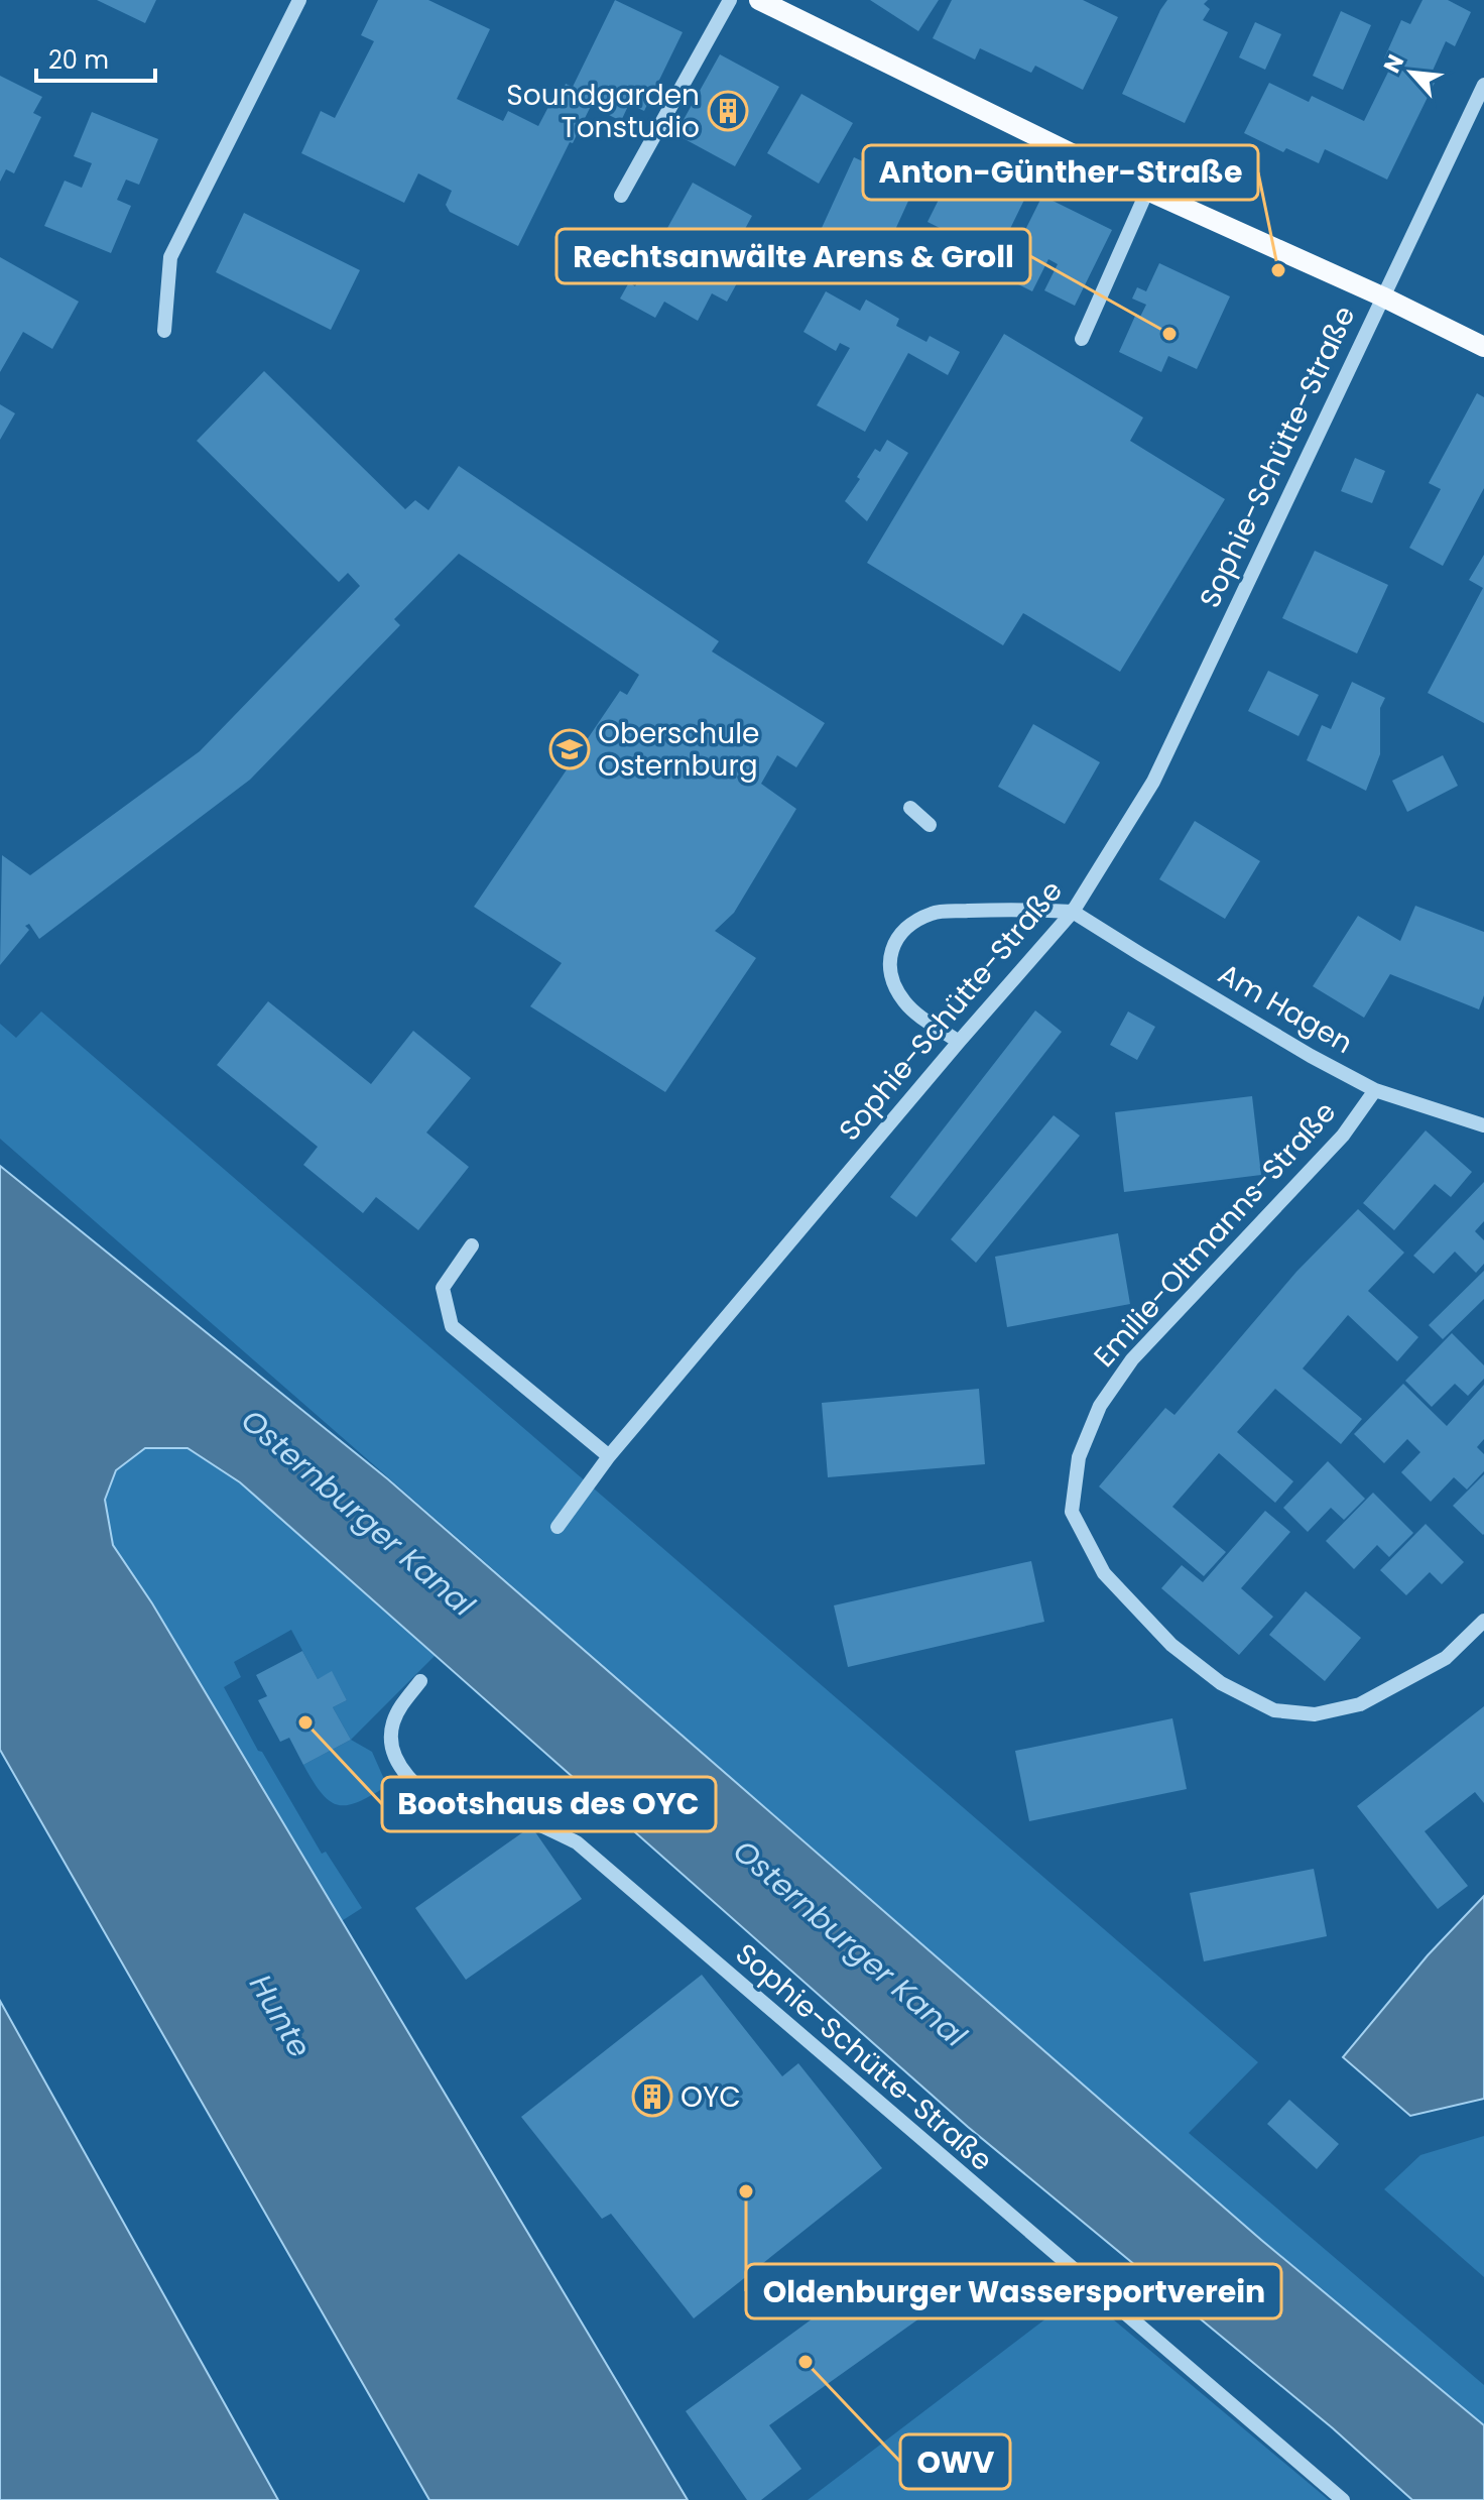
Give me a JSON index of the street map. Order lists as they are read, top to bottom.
{
  "streets": {
    "street": ["Sophie-Schütte-Straße", "Am Hagen", "Emilie-Oltmanns-Straße"]
  },
  "crossings": [
    ["Sophie-Schütte-Straße", "Am Hagen"],
    ["Am Hagen", "Emilie-Oltmanns-Straße"]
  ],
  "water": ["Osternburger Kanal", "Hunte"],
  "places": {
    "building": ["Soundgarden Tonstudio", "OYC"],
    "other": [
      "Anton-Günther-Straße",
      "Rechtsanwälte Arens & Groll",
      "Bootshaus des OYC",
      "Oldenburger Wassersportverein",
      "OWV"
    ],
    "school or university": ["Oberschule Osternburg"]
  },
  "scale_bar": "20 m",
  "north": "top left"
}
